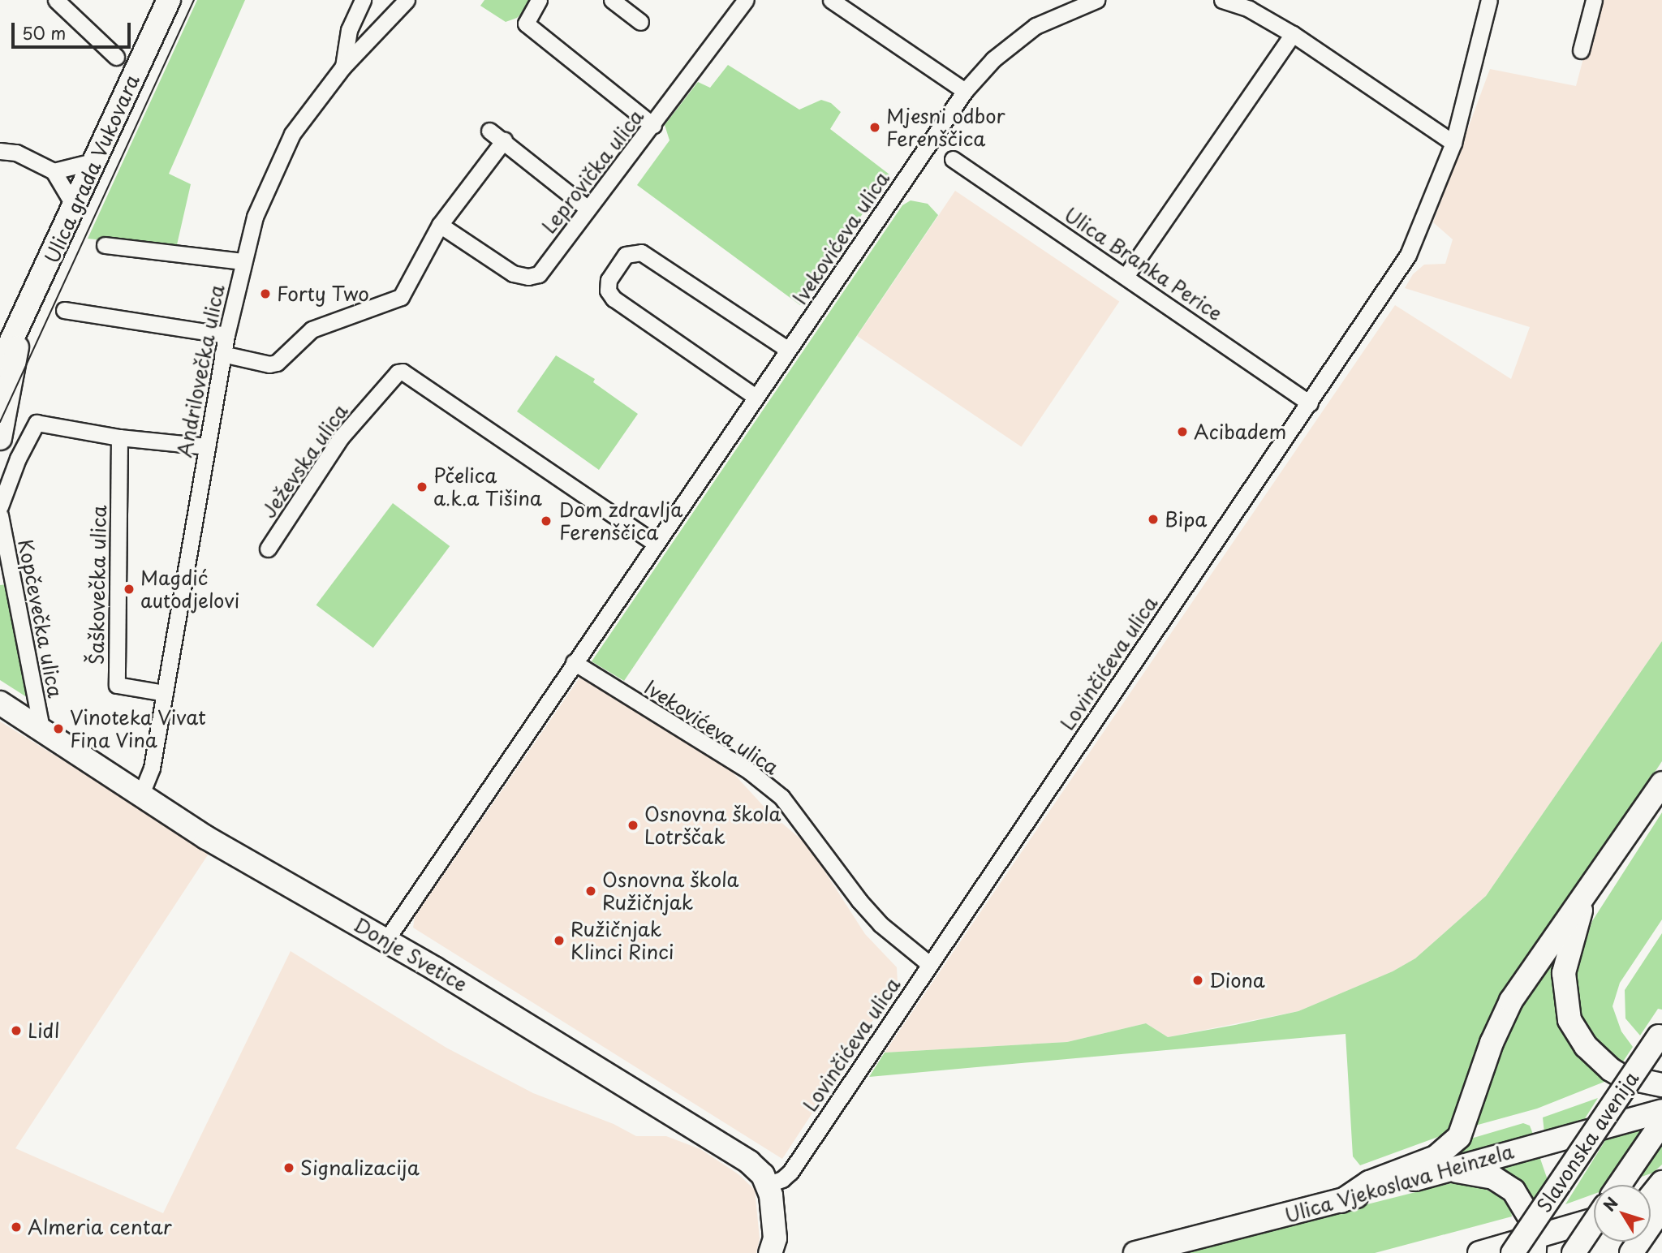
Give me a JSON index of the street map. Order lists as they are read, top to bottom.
{
  "streets": {
    "main road": [
      "Ulica grada Vukovara",
      "Donje Svetice",
      "Slavonska avenija",
      "Ulica Vjekoslava Heinzela"
    ],
    "street": [
      "Leprovička ulica",
      "Ivekovićeva ulica",
      "Ulica Branka Perice",
      "Andrilovečka ulica",
      "Ježevska ulica",
      "Šaškovečka ulica",
      "Kopčevečka ulica",
      "Lovinčićeva ulica"
    ]
  },
  "crossings": [
    ["Ivekovićeva ulica", "Ježevska ulica"],
    ["Ivekovićeva ulica", "Lovinčićeva ulica"],
    ["Ivekovićeva ulica", "Donje Svetice"],
    ["Ulica Branka Perice", "Lovinčićeva ulica"],
    ["Andrilovečka ulica", "Šaškovečka ulica"],
    ["Andrilovečka ulica", "Donje Svetice"],
    ["Kopčevečka ulica", "Donje Svetice"],
    ["Lovinčićeva ulica", "Donje Svetice"]
  ],
  "places": [
    "Mjesni odbor Ferenščica",
    "Forty Two",
    "Acibadem",
    "Pčelica a.k.a Tišina",
    "Bipa",
    "Dom zdravlja Ferenščica",
    "Magdić autodjelovi",
    "Vinoteka Vivat Fina Vina",
    "Osnovna škola Lotrščak",
    "Osnovna škola Ružičnjak",
    "Ružičnjak Klinci Rinci",
    "Diona",
    "Lidl",
    "Signalizacija",
    "Almeria centar"
  ],
  "scale_bar": "50 m",
  "north": "top left"
}
